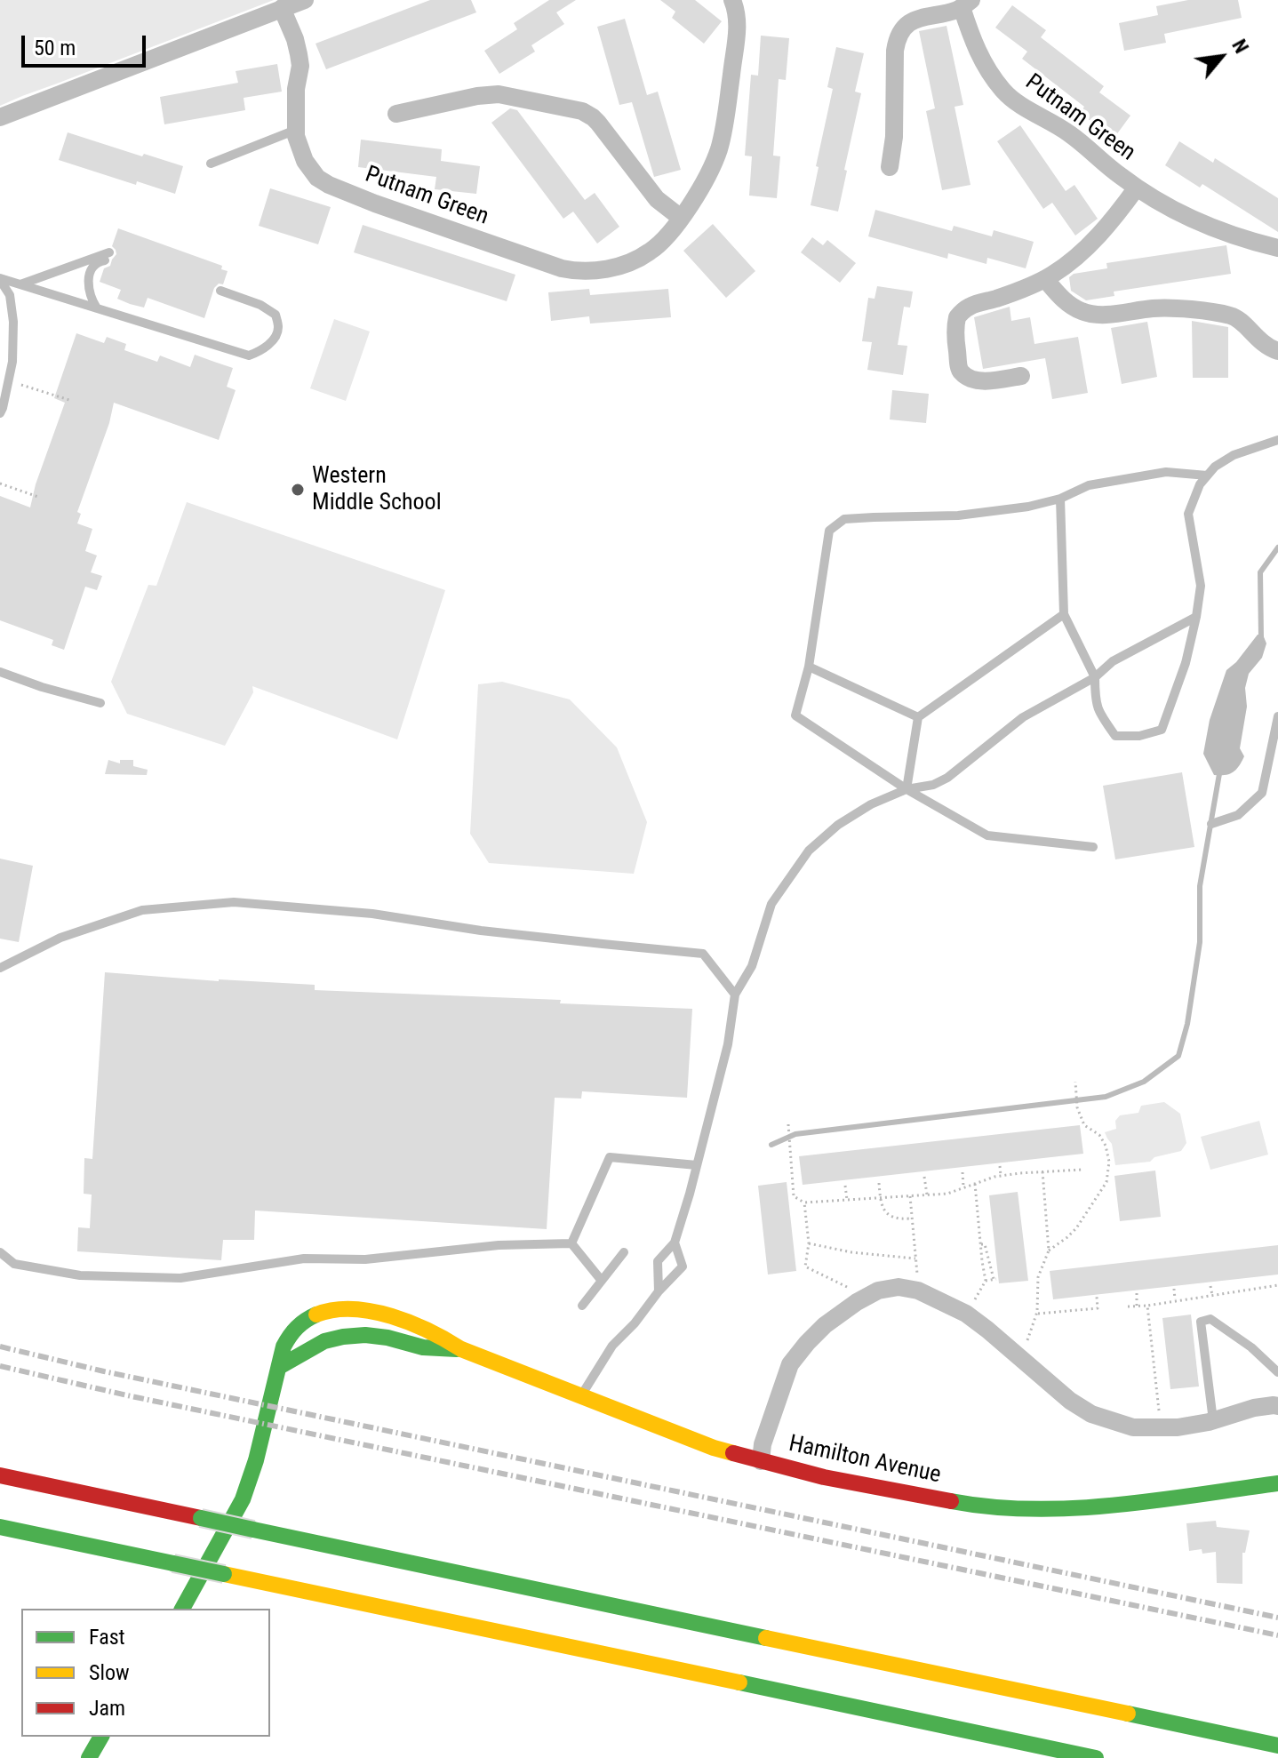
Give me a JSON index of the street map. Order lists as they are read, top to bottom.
{
  "streets": {
    "main road": ["Hamilton Avenue"],
    "street": ["Putnam Green"]
  },
  "places": ["Western Middle School"],
  "legend": ["Fast", "Slow", "Jam"],
  "scale_bar": "50 m",
  "north": "top right"
}
